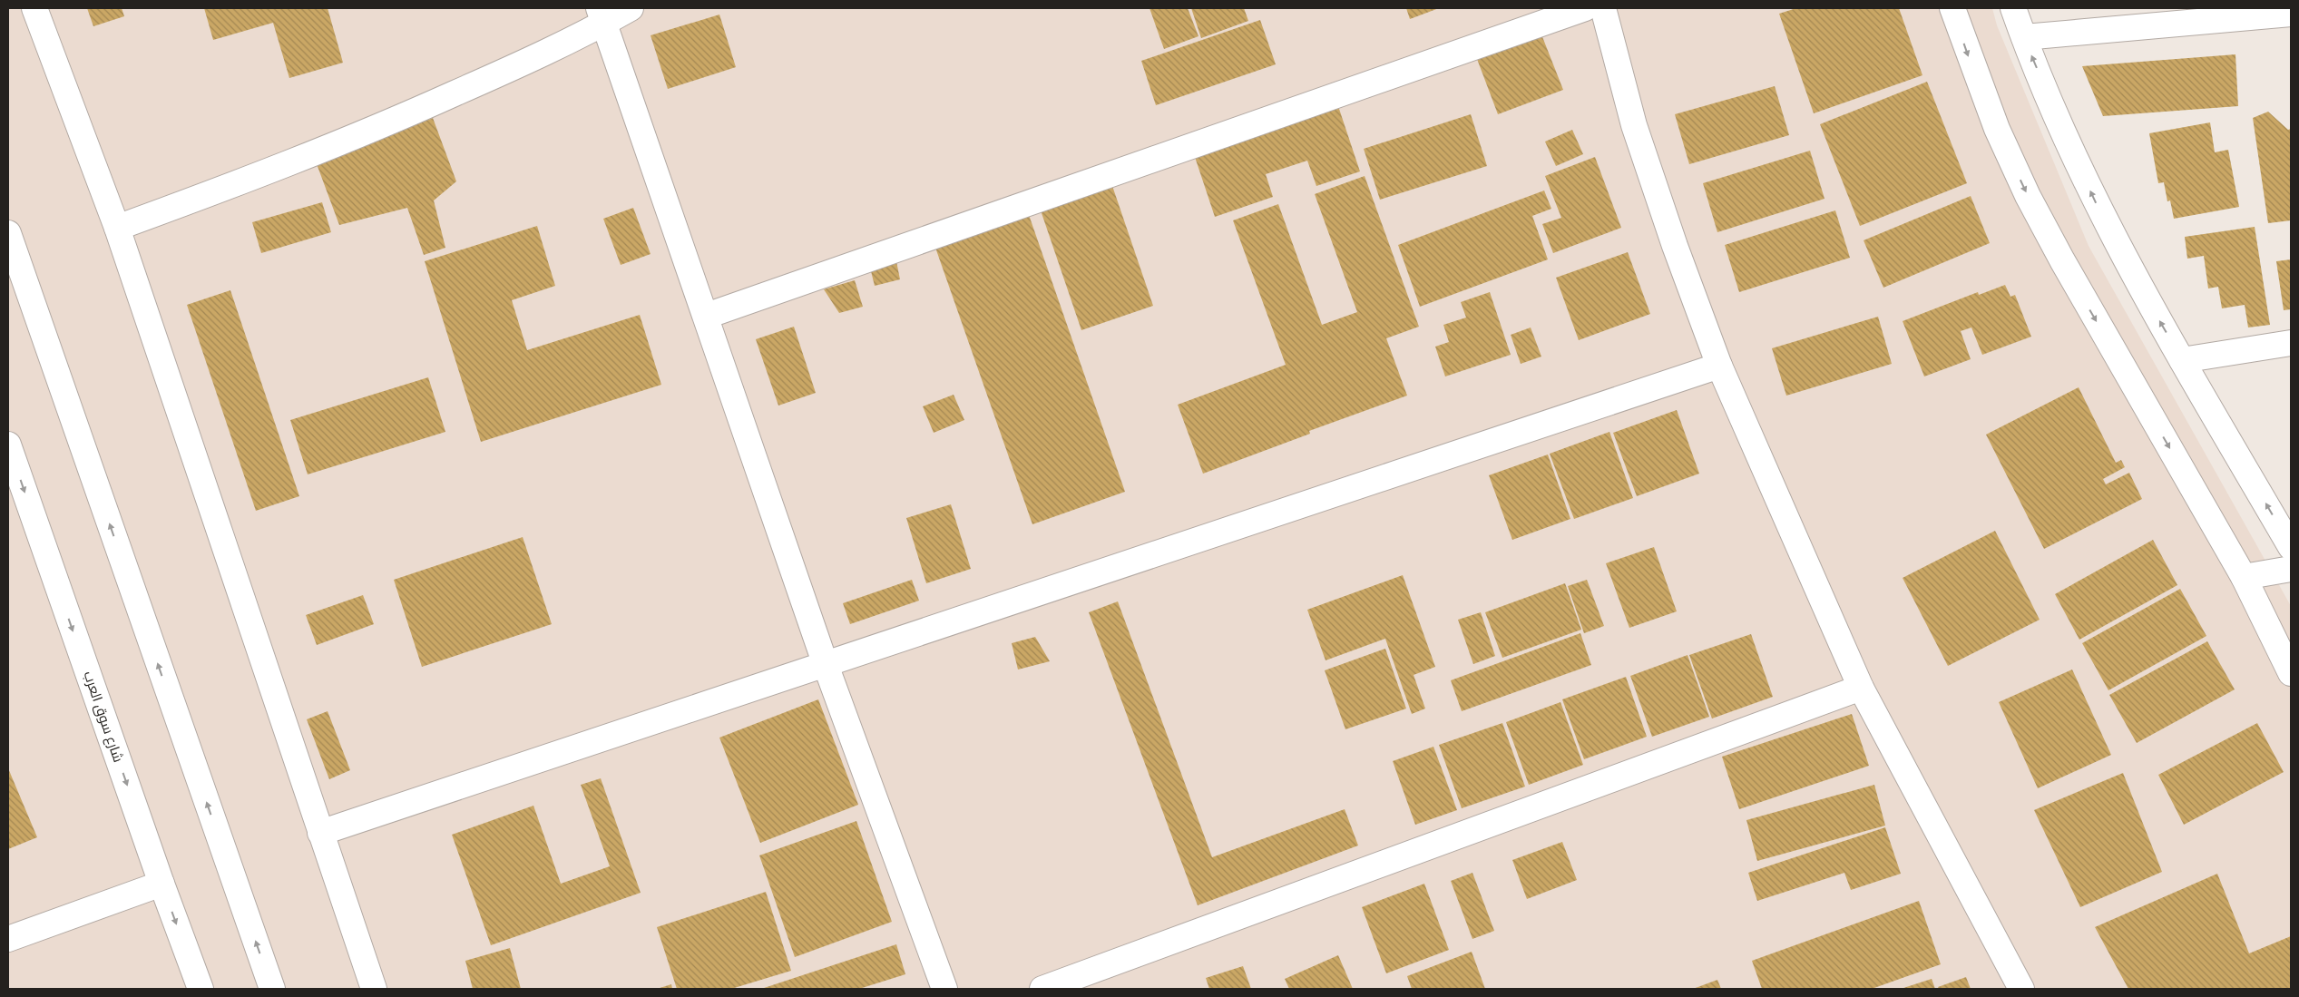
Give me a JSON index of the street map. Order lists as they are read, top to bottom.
{
  "streets": {
    "street": ["شارع سوق العرب"]
  }
}
